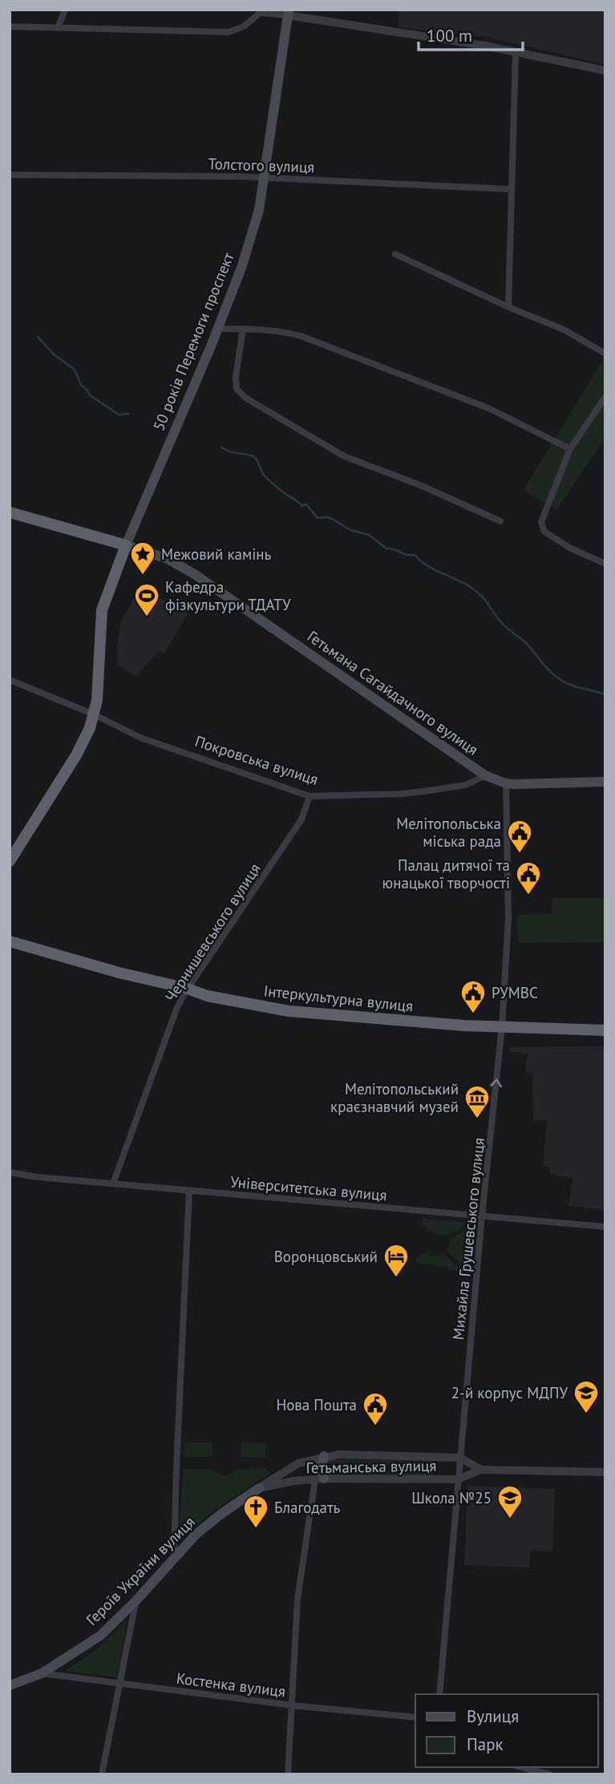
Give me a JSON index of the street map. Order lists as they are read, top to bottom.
{
  "streets": {
    "highway": ["Гетьмана Сагайдачного вулиця", "Інтеркультурна вулиця"],
    "main road": ["50 років Перемоги проспект", "Героїв України вулиця"],
    "street": [
      "Толстого вулиця",
      "Покровська вулиця",
      "Чернишевського вулиця",
      "Університетська вулиця",
      "Михайла Грушевського вулиця",
      "Гетьманська вулиця",
      "Костенка вулиця"
    ]
  },
  "crossings": [
    ["Толстого вулиця", "50 років Перемоги проспект"],
    ["50 років Перемоги проспект", "Гетьмана Сагайдачного вулиця"],
    ["Гетьмана Сагайдачного вулиця", "Покровська вулиця"],
    ["Покровська вулиця", "Чернишевського вулиця"],
    ["Чернишевського вулиця", "Інтеркультурна вулиця"],
    ["Чернишевського вулиця", "Університетська вулиця"],
    ["Інтеркультурна вулиця", "Михайла Грушевського вулиця"],
    ["Університетська вулиця", "Михайла Грушевського вулиця"],
    ["Михайла Грушевського вулиця", "Гетьманська вулиця"],
    ["Гетьманська вулиця", "Героїв України вулиця"],
    ["Героїв України вулиця", "Костенка вулиця"]
  ],
  "places": {
    "place": ["Межовий камінь"],
    "sports": ["Кафедра фізкультури ТДАТУ"],
    "public building": [
      "Мелітопольська міська рада",
      "Палац дитячої та юнацької творчості",
      "РУМВC",
      "Нова Пошта"
    ],
    "museum": ["Мелітопольський краєзнавчий музей"],
    "hotel": ["Воронцовський"],
    "school or university": ["2-й корпус МДПУ", "Школа №25"],
    "church": ["Благодать"]
  },
  "legend": ["Вулиця", "Парк"],
  "scale_bar": "100 m"
}
